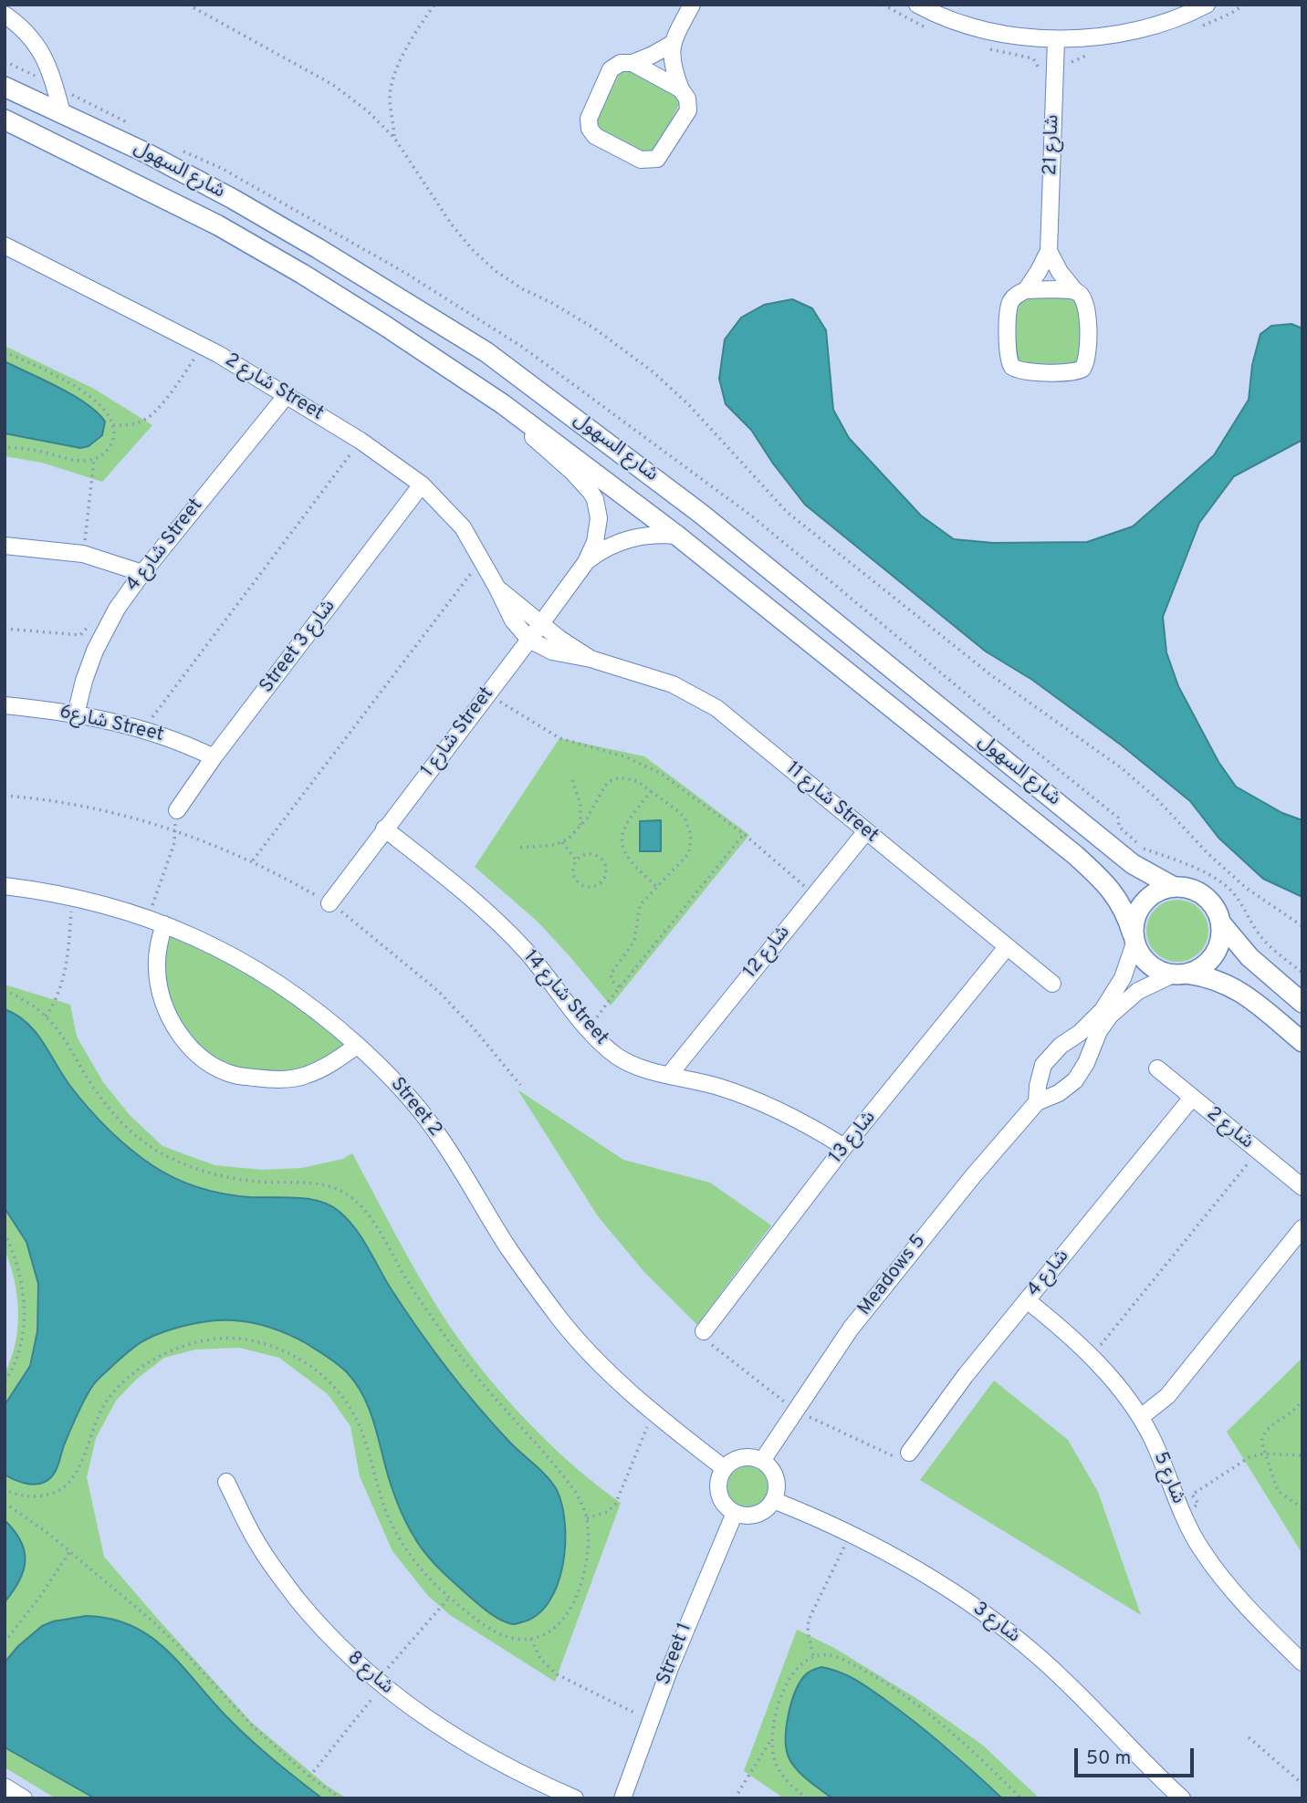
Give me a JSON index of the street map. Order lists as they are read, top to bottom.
{
  "streets": {
    "main road": ["شارع السهول"],
    "street": [
      "شارع 21",
      "شارع 2 Street",
      "شارع 4 Street",
      "Street شارع 3",
      "شارع6 Street",
      "شارع 1 Street",
      "شارع 11 Street",
      "شارع 12",
      "شارع 14 Street",
      "Street 2",
      "شارع 2",
      "شارع 13",
      "شارع 4",
      "Meadows 5",
      "شارع 5",
      "شارع 3",
      "Street 1",
      "شارع 8"
    ]
  },
  "crossings": [
    ["شارع السهول", "Meadows 5"],
    ["شارع 2 Street", "شارع 4 Street"],
    ["شارع 2 Street", "Street شارع 3"],
    ["شارع 2 Street", "شارع 1 Street"],
    ["شارع 2 Street", "شارع 11 Street"],
    ["شارع 4 Street", "شارع6 Street"],
    ["Street شارع 3", "شارع6 Street"],
    ["شارع 1 Street", "شارع 11 Street"],
    ["شارع 1 Street", "شارع 14 Street"],
    ["شارع 11 Street", "شارع 12"],
    ["شارع 11 Street", "شارع 13"],
    ["شارع 12", "شارع 14 Street"],
    ["شارع 14 Street", "شارع 13"],
    ["Street 2", "Meadows 5"],
    ["Street 2", "شارع 3"],
    ["Street 2", "Street 1"],
    ["شارع 2", "شارع 4"],
    ["شارع 4", "شارع 5"],
    ["Meadows 5", "شارع 3"],
    ["Meadows 5", "Street 1"],
    ["شارع 3", "Street 1"]
  ],
  "scale_bar": "50 m"
}
